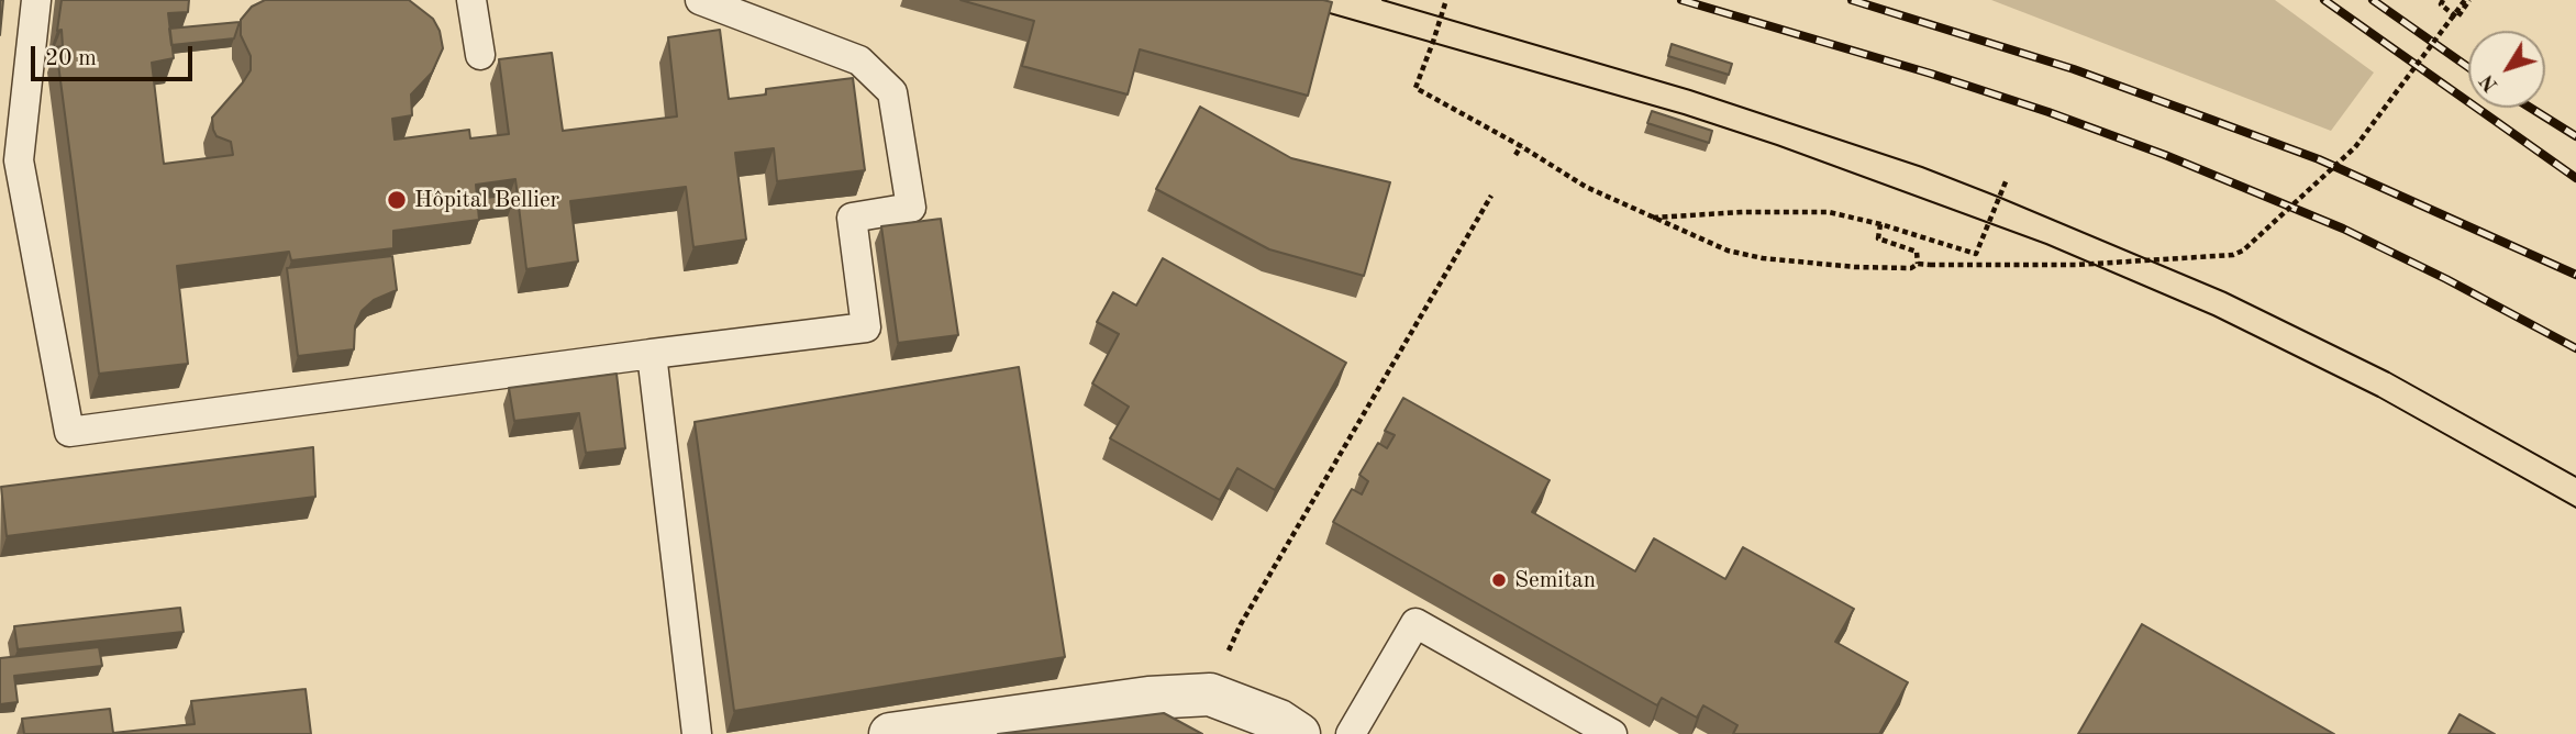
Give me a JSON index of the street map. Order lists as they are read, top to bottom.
{
  "places": ["Hôpital Bellier", "Semitan"],
  "scale_bar": "20 m",
  "north": "bottom left"
}
